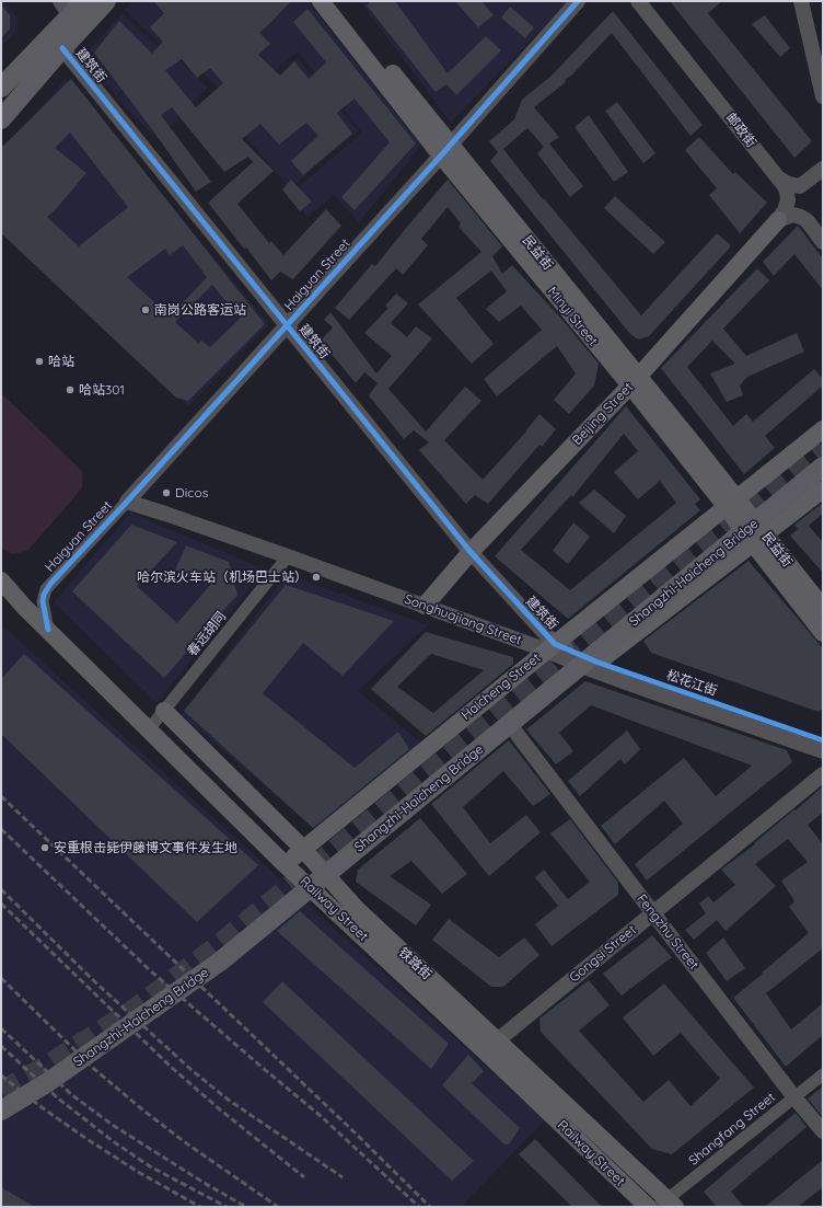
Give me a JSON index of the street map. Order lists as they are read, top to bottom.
{
  "streets": {
    "main road": [
      "民益街",
      "Minyi Street",
      "Beijing Street",
      "Shangzhi-Haicheng Bridge",
      "Haicheng Street",
      "Railway Street",
      "铁路街"
    ],
    "street": [
      "建筑街",
      "邮政街",
      "Haiguan Street",
      "Songhuajiang Street",
      "春远胡同",
      "松花江街",
      "Fengzhu Street",
      "Gongsi Street",
      "Shangfang Street"
    ]
  },
  "crossings": [
    ["建筑街", "Haiguan Street"],
    ["建筑街", "Beijing Street"],
    ["建筑街", "Songhuajiang Street"],
    ["建筑街", "Haicheng Street"],
    ["邮政街", "Beijing Street"],
    ["民益街", "Minyi Street"],
    ["Haiguan Street", "Minyi Street"],
    ["Haiguan Street", "Songhuajiang Street"],
    ["Haiguan Street", "Railway Street"],
    ["Minyi Street", "Beijing Street"],
    ["Minyi Street", "Haicheng Street"],
    ["Beijing Street", "Songhuajiang Street"],
    ["Songhuajiang Street", "春远胡同"],
    ["Songhuajiang Street", "松花江街"],
    ["Songhuajiang Street", "Haicheng Street"],
    ["春远胡同", "Railway Street"],
    ["春远胡同", "铁路街"],
    ["Haicheng Street", "Railway Street"],
    ["Haicheng Street", "铁路街"],
    ["Railway Street", "Gongsi Street"],
    ["Railway Street", "铁路街"],
    ["Fengzhu Street", "Gongsi Street"],
    ["Fengzhu Street", "Shangfang Street"],
    ["Gongsi Street", "铁路街"],
    ["铁路街", "Shangfang Street"]
  ],
  "places": [
    "南岗公路客运站",
    "哈站",
    "哈站301",
    "Dicos",
    "哈尔滨火车站（机场巴士站）",
    "安重根击毙伊藤博文事件发生地"
  ]
}
